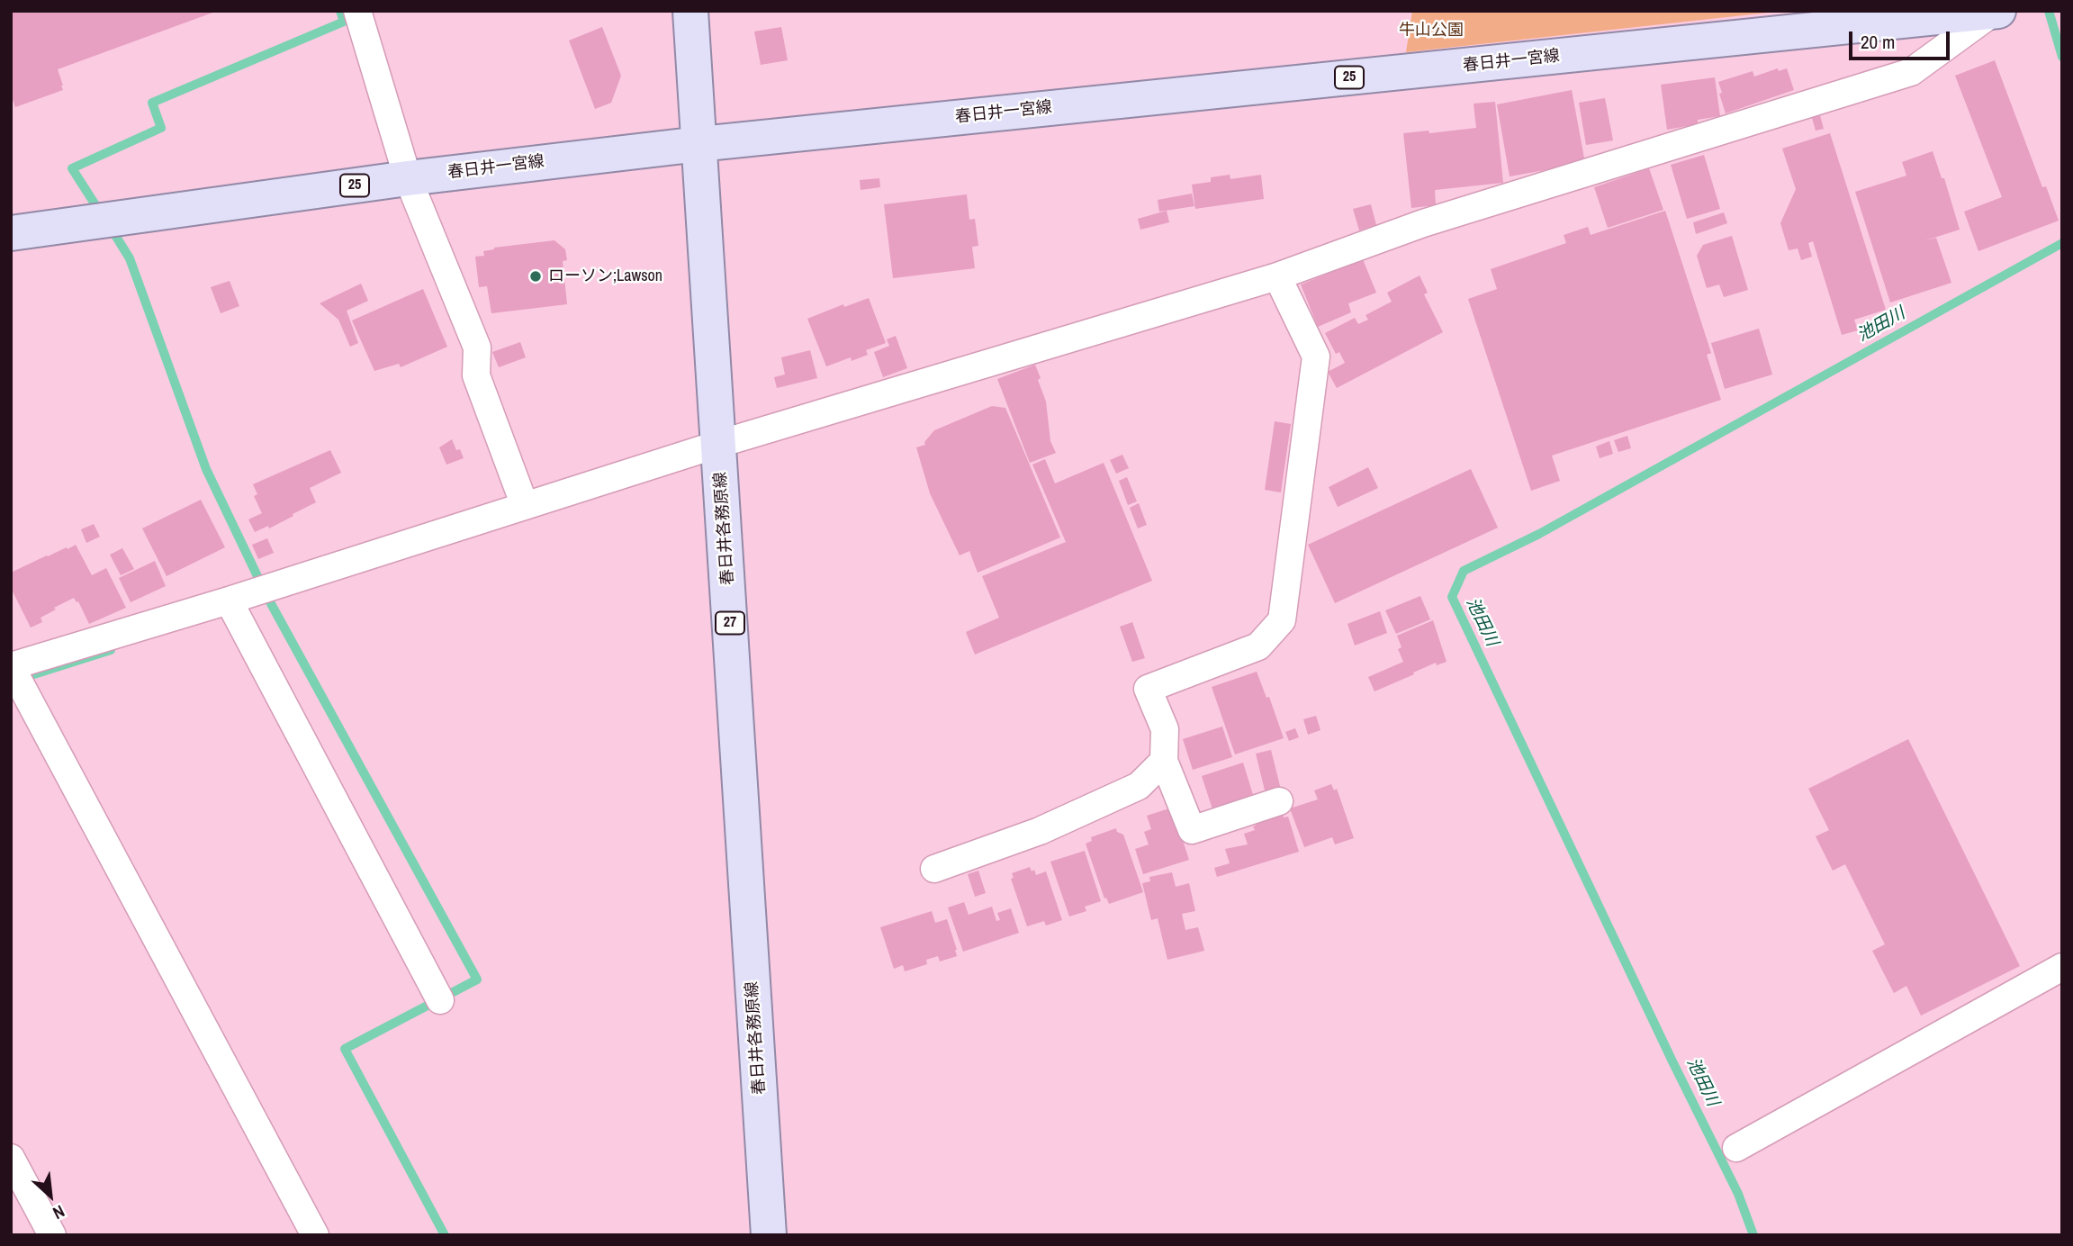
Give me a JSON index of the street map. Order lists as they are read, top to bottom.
{
  "streets": {
    "main road": [
      "春日井一宮線",
      "25",
      "春日井各務原線",
      "27"
    ]
  },
  "crossings": [
    ["春日井一宮線", "春日井各務原線"]
  ],
  "water": ["池田川"],
  "parks": ["牛山公園"],
  "places": ["ローソン;Lawson"],
  "scale_bar": "20 m",
  "north": "bottom right"
}
